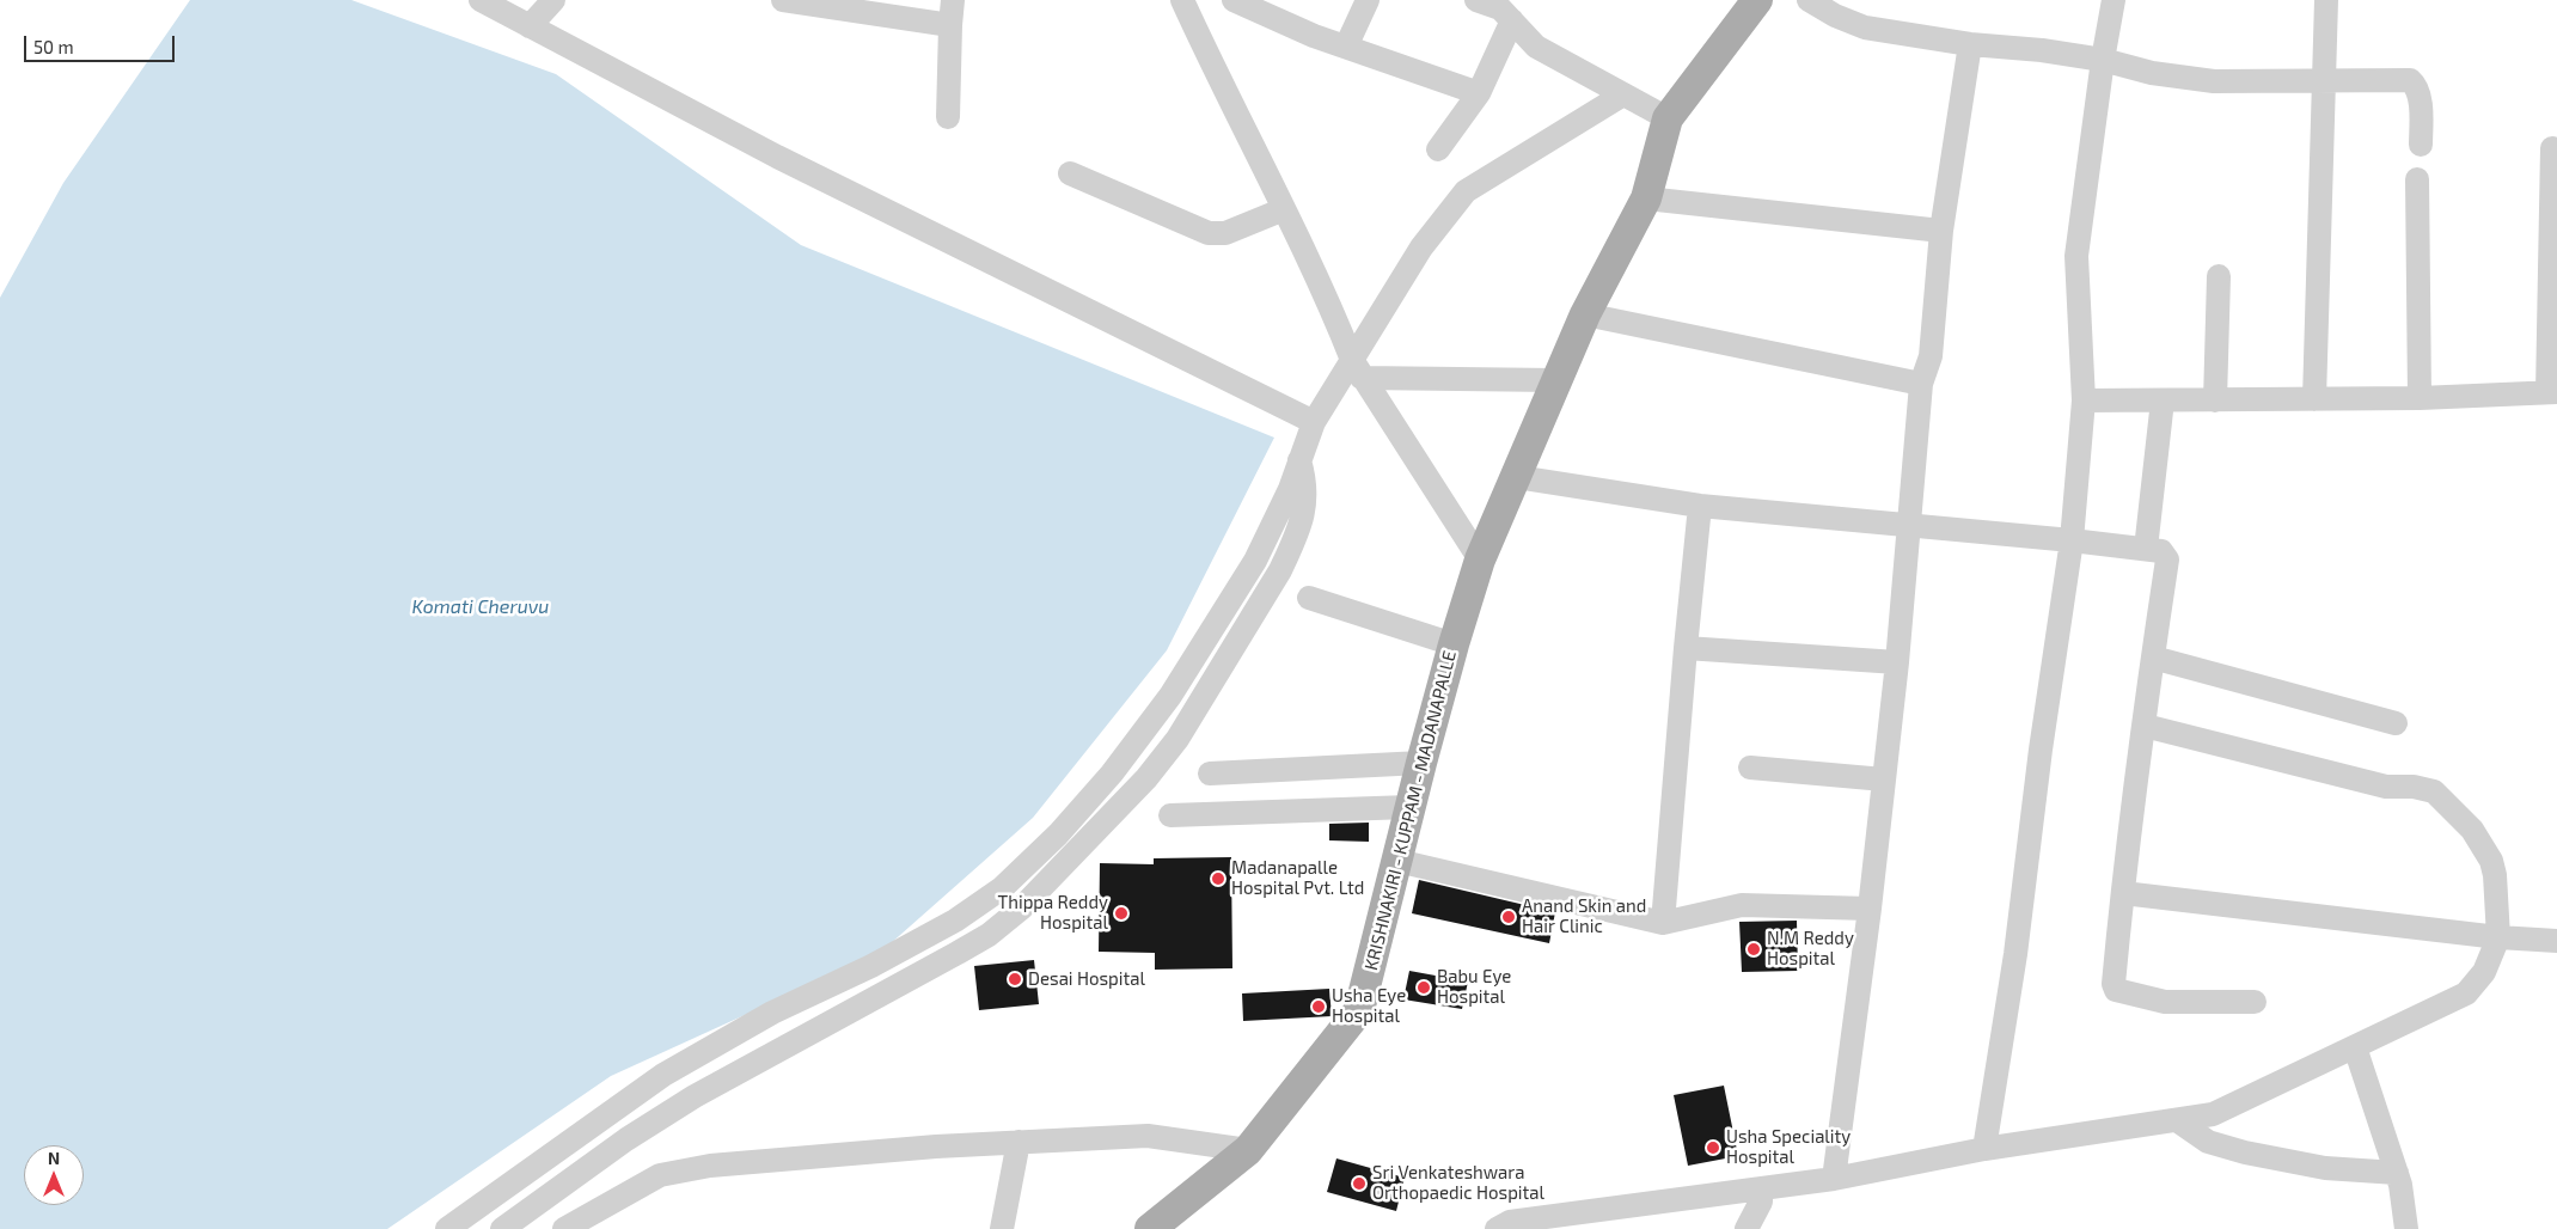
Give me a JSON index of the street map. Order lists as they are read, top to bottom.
{
  "streets": {
    "main road": ["KRISHNAKIRI - KUPPAM - MADANAPALLE"]
  },
  "water": ["Komati Cheruvu"],
  "places": [
    "Madanapalle Hospital Pvt. Ltd",
    "Thippa Reddy Hospital",
    "Anand Skin and Hair Clinic",
    "N.M Reddy Hospital",
    "Desai Hospital",
    "Babu Eye Hospital",
    "Usha Eye Hospital",
    "Usha Speciality Hospital",
    "Sri Venkateshwara Orthopaedic Hospital"
  ],
  "scale_bar": "50 m",
  "north": "top"
}
